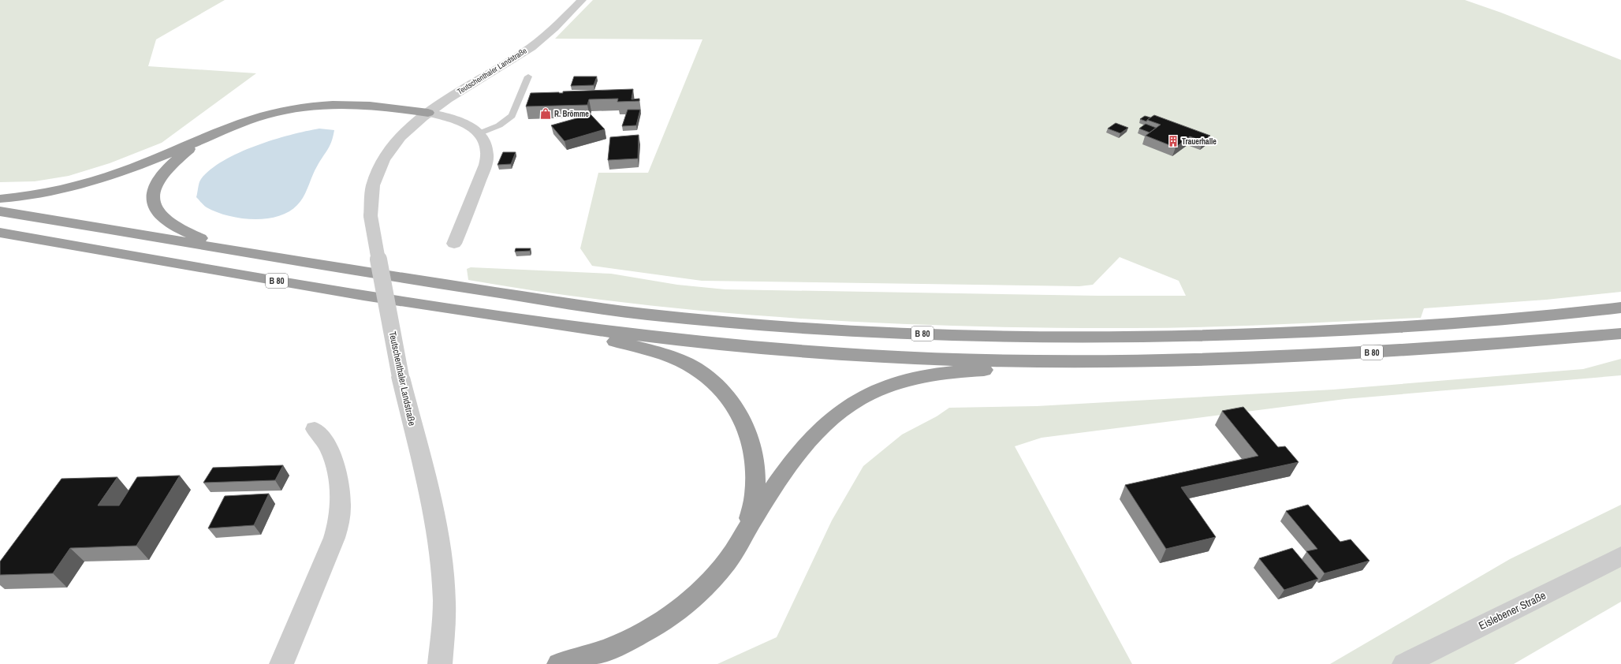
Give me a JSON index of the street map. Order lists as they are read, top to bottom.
{
  "streets": {
    "highway": ["B 80"],
    "street": ["Teutschenthaler Landstraße", "Eislebener Straße"]
  },
  "places": {
    "shop": ["R. Brömme"],
    "building": ["Trauerhalle"]
  }
}
